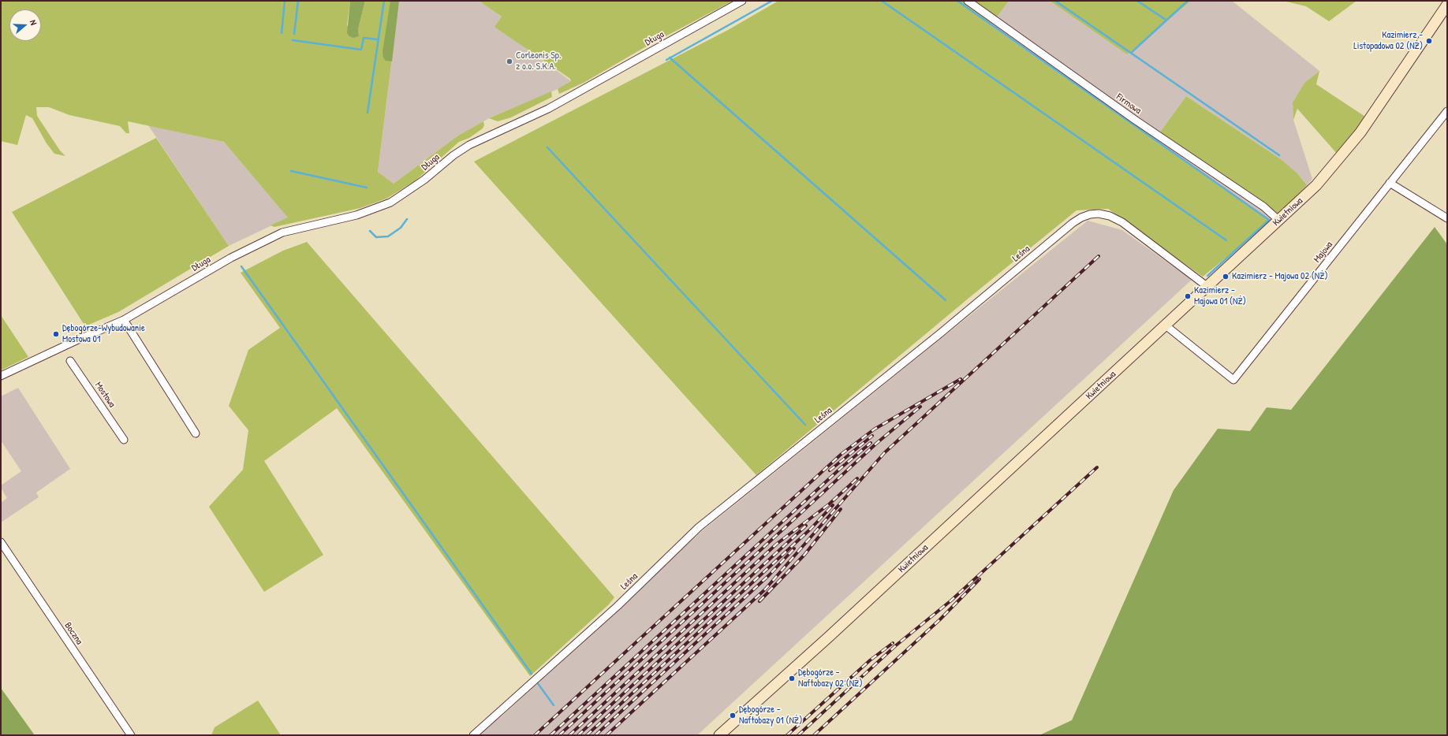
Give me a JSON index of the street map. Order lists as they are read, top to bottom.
{
  "streets": {
    "street": [
      "Długa",
      "Firmowa",
      "Kwietniowa",
      "Majowa",
      "Leśna",
      "Mostowa",
      "Boczna"
    ]
  },
  "crossings": [
    ["Firmowa", "Kwietniowa"],
    ["Kwietniowa", "Majowa"],
    ["Kwietniowa", "Leśna"]
  ],
  "places": [
    "Kazimierz - Listopadowa 02 (NŻ)",
    "Corleonis Sp. z o.o. S.K.A.",
    "Kazimierz - Majowa 02 (NŻ)",
    "Kazimierz - Majowa 01 (NŻ)",
    "Dębogórze-Wybudowanie Mostowa 01",
    "Dębogórze - Naftobazy 02 (NŻ)",
    "Dębogórze - Naftobazy 01 (NŻ)"
  ],
  "north": "right"
}
